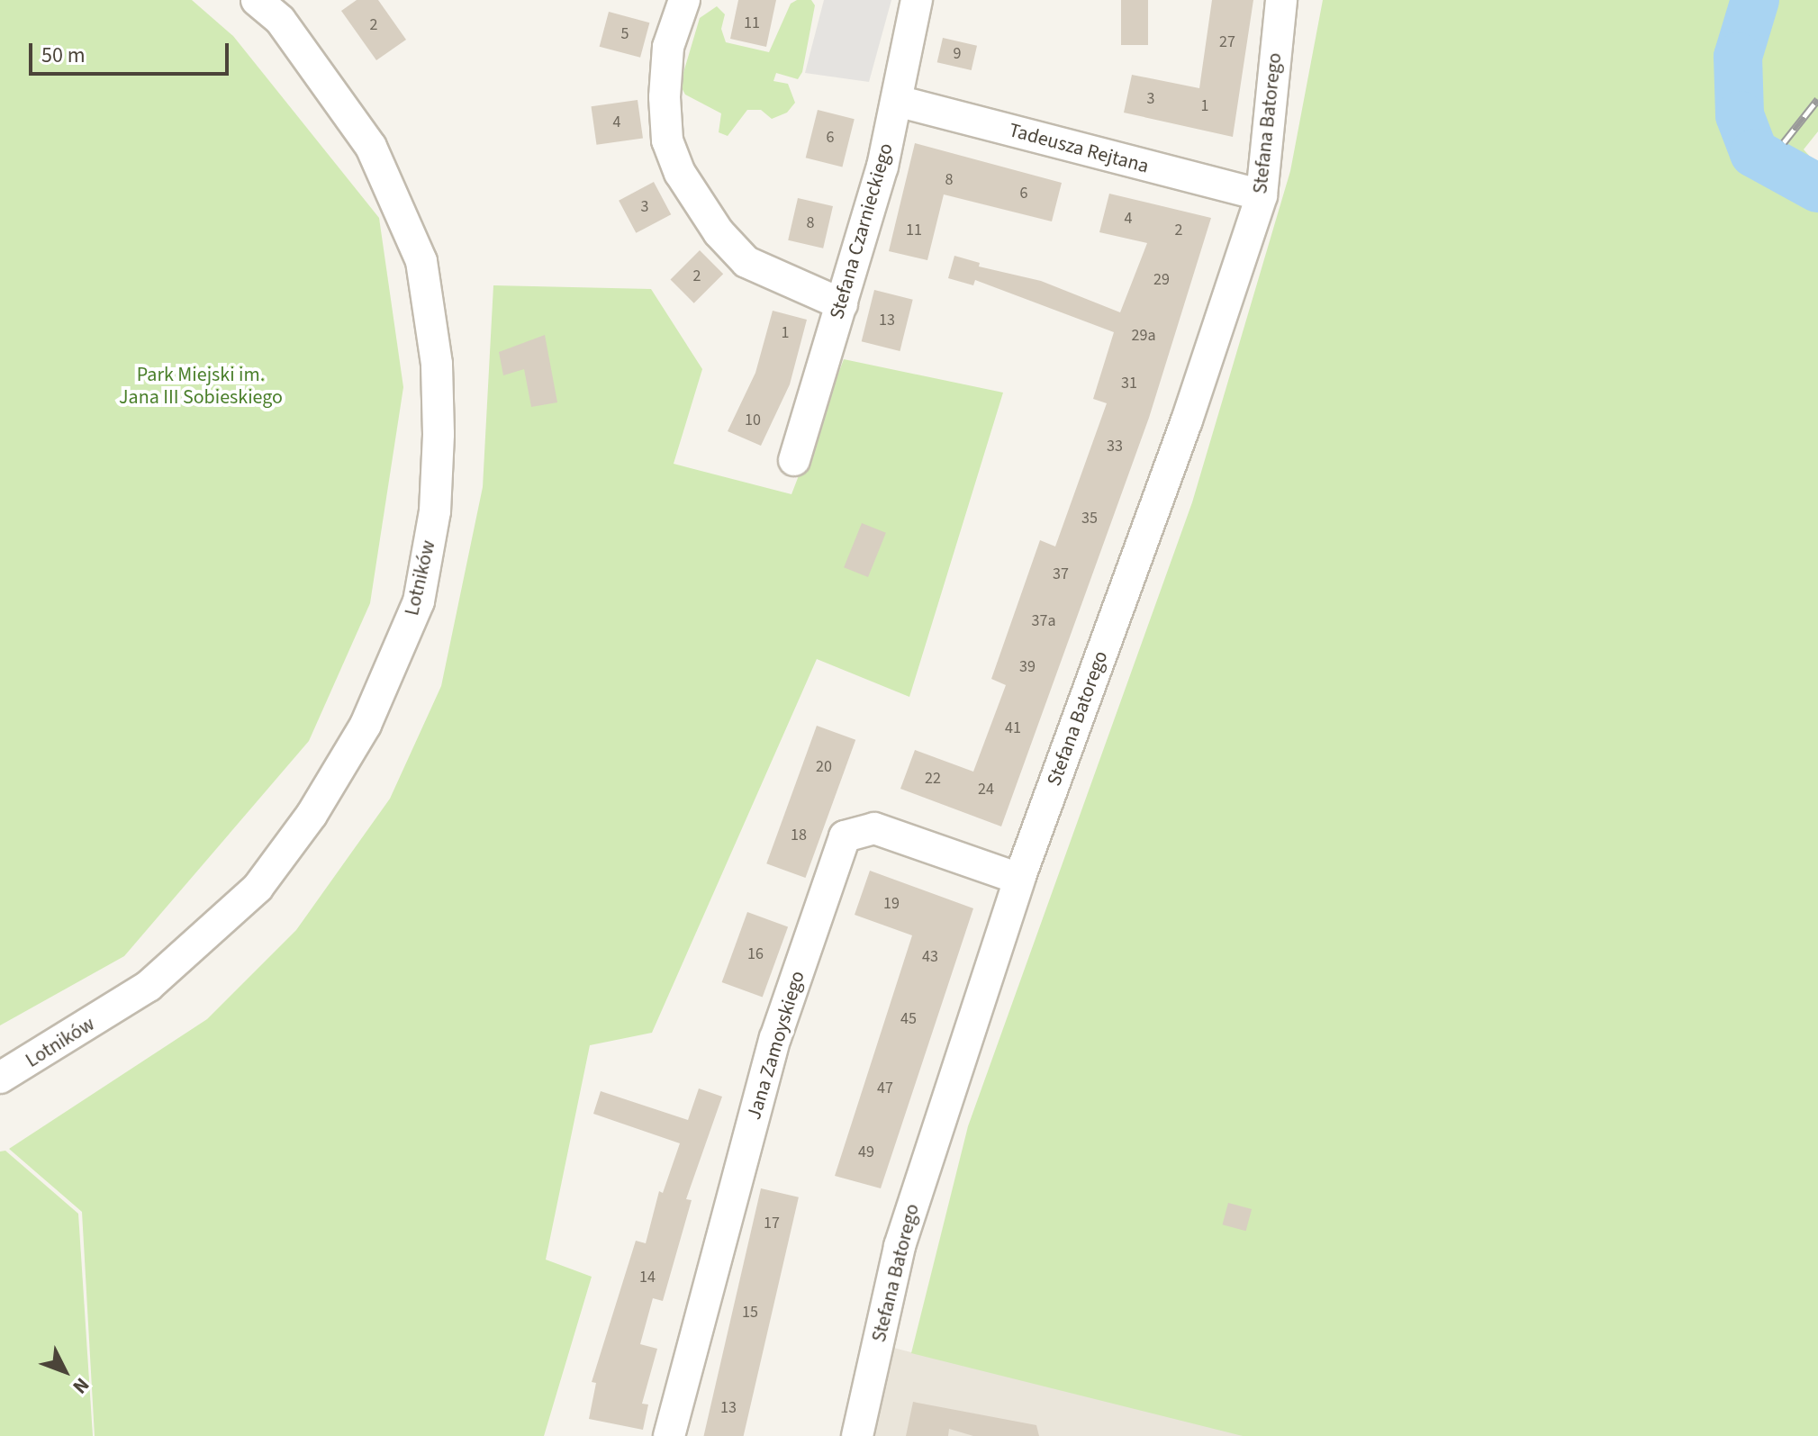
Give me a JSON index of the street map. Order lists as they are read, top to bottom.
{
  "streets": {
    "street": [
      "Stefana Batorego",
      "Tadeusza Rejtana",
      "Stefana Czarnieckiego",
      "Lotników",
      "Jana Zamoyskiego"
    ]
  },
  "crossings": [
    ["Stefana Batorego", "Tadeusza Rejtana"],
    ["Stefana Batorego", "Jana Zamoyskiego"],
    ["Tadeusza Rejtana", "Stefana Czarnieckiego"]
  ],
  "parks": ["Park Miejski im. Jana III Sobieskiego"],
  "house_numbers": [
    "11",
    "2",
    "5",
    "27",
    "9",
    "3",
    "1",
    "4",
    "6",
    "8",
    "6",
    "3",
    "4",
    "8",
    "11",
    "2",
    "2",
    "29",
    "13",
    "1",
    "29a",
    "31",
    "10",
    "33",
    "35",
    "37",
    "37a",
    "39",
    "41",
    "20",
    "22",
    "24",
    "18",
    "19",
    "16",
    "43",
    "45",
    "47",
    "49",
    "17",
    "14",
    "15",
    "13"
  ],
  "scale_bar": "50 m",
  "north": "bottom right"
}
